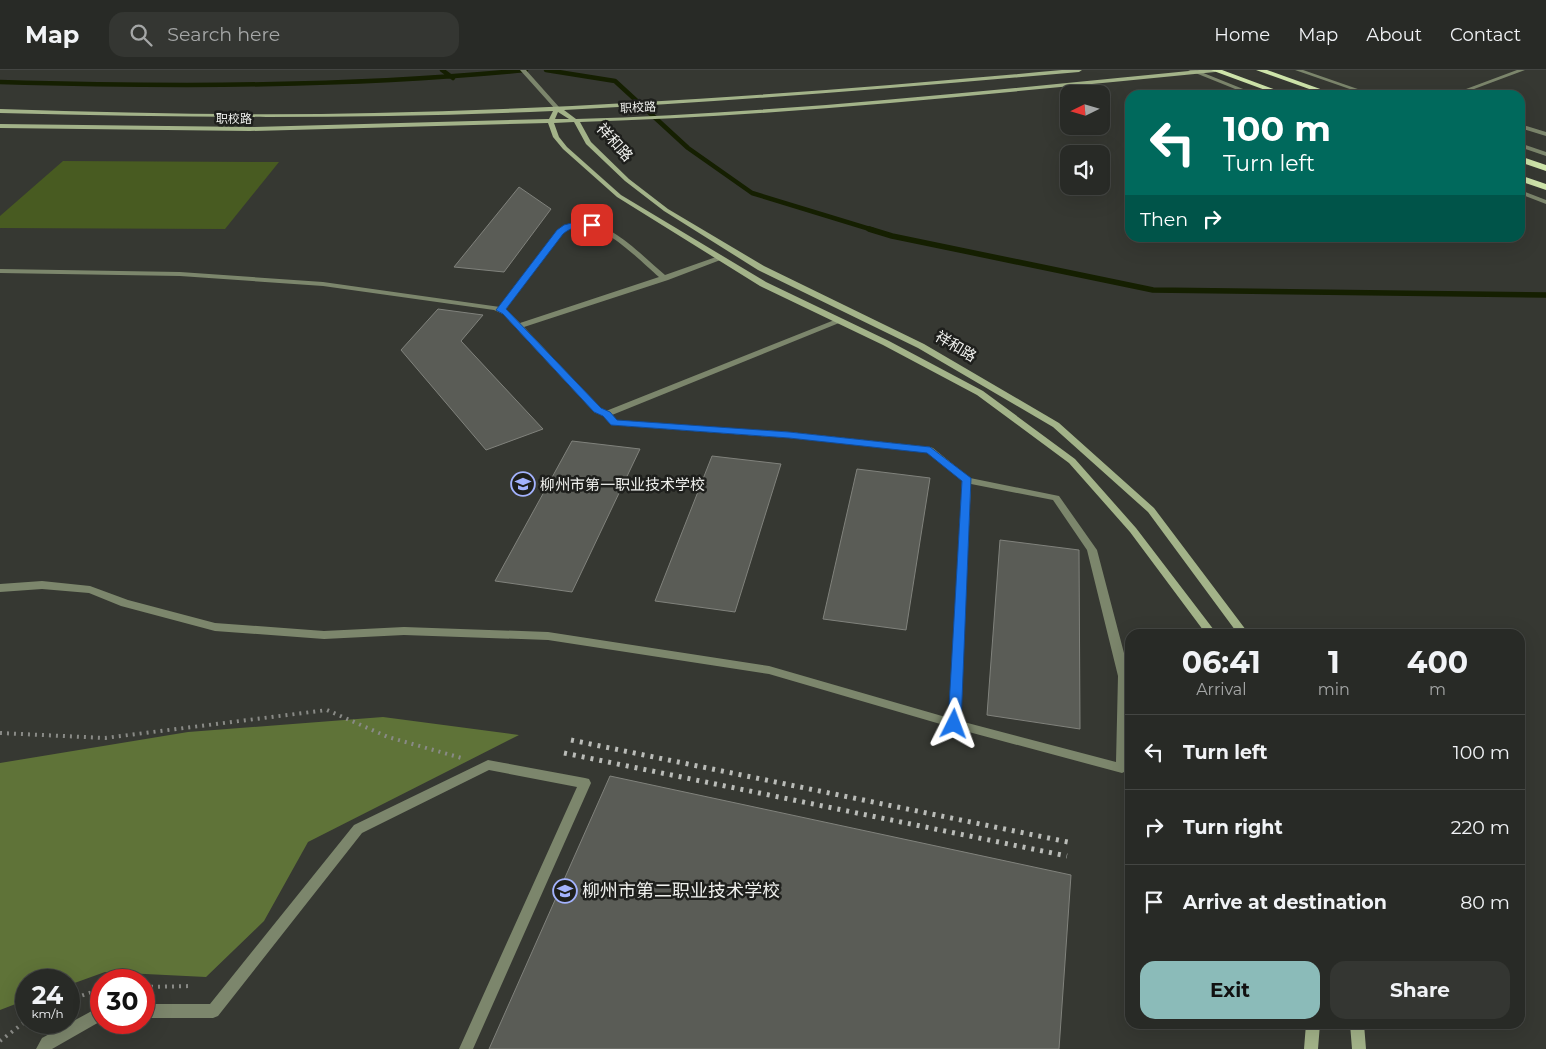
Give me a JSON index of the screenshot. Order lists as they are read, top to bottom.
{
  "streets": {
    "main road": ["职校路", "祥和路"]
  },
  "crossings": [
    ["职校路", "祥和路"]
  ],
  "places": {
    "school or university": ["柳州市第一职业技术学校", "柳州市第二职业技术学校"]
  },
  "north": "left",
  "page": {
    "header": "Map",
    "search": "Search here",
    "nav": [
      "Home",
      "Map",
      "About",
      "Contact"
    ],
    "turn": ["100 m", "Turn left"],
    "then": "Then",
    "eta": [
      "06:41",
      "Arrival",
      "1",
      "min",
      "400",
      "m"
    ],
    "list": [
      {
        "name": "Turn left",
        "value": "100 m"
      },
      {
        "name": "Turn right",
        "value": "220 m"
      },
      {
        "name": "Arrive at destination",
        "value": "80 m"
      }
    ],
    "buttons": ["Exit", "Share"],
    "speed": "24 km/h",
    "limit": "30"
  }
}
